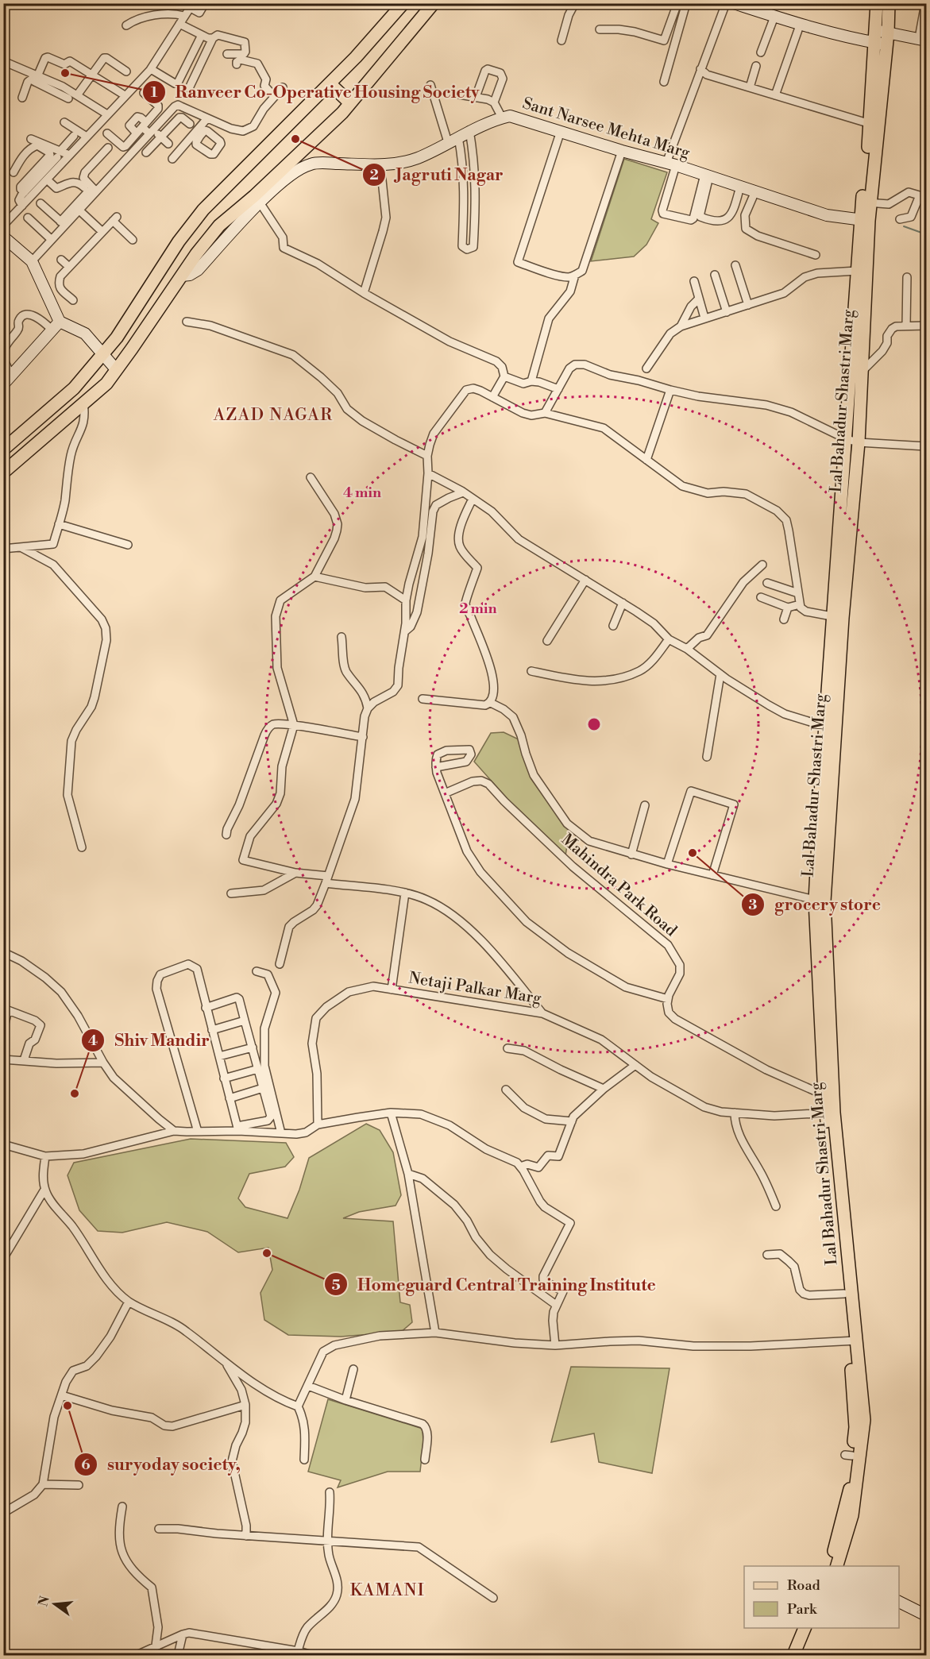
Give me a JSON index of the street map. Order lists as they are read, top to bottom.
{
  "streets": {
    "main road": ["Lal Bahadur Shastri Marg"],
    "street": ["Sant Narsee Mehta Marg", "Mahindra Park Road", "Netaji Palkar Marg"]
  },
  "crossings": [
    ["Sant Narsee Mehta Marg", "Lal Bahadur Shastri Marg"],
    ["Lal Bahadur Shastri Marg", "Netaji Palkar Marg"]
  ],
  "districts": ["AZAD NAGAR", "KAMANI"],
  "places": [
    "Ranveer Co-Operative Housing Society",
    "Jagruti Nagar",
    "grocery store",
    "Shiv Mandir",
    "Homeguard Central Training Institute",
    "suryoday society,"
  ],
  "legend": ["Road", "Park"],
  "north": "left",
  "rings": ["4 min", "2 min"]
}
